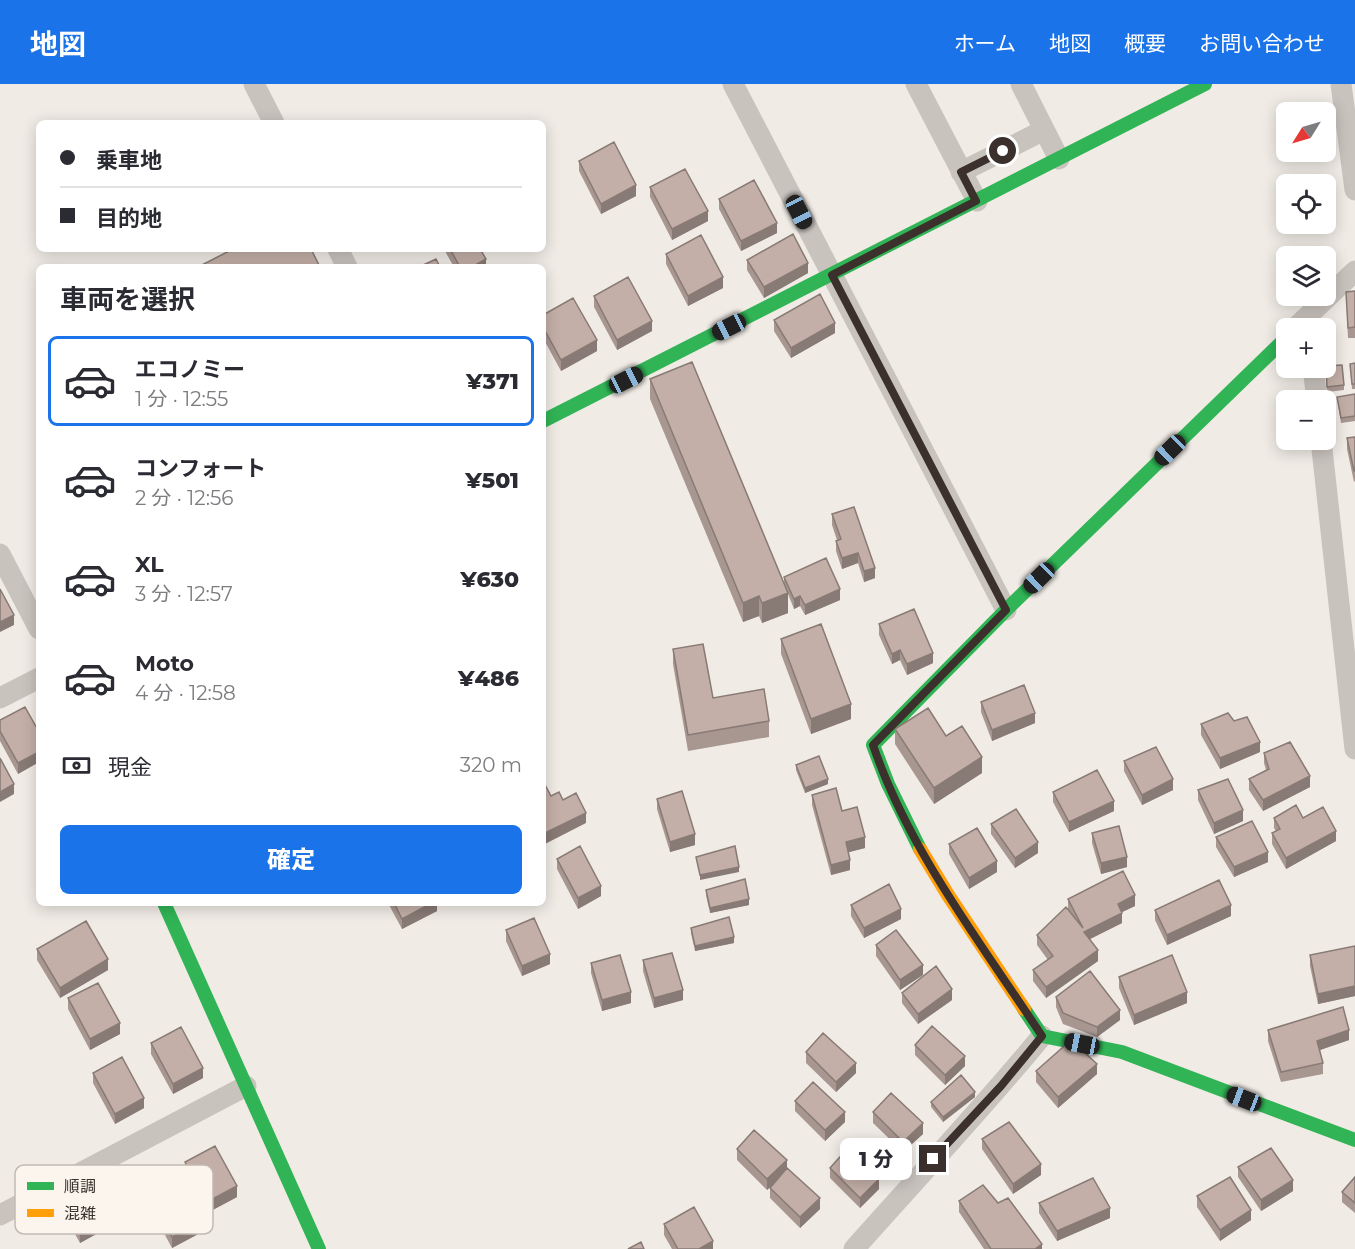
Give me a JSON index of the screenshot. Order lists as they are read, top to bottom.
{
  "legend": ["順調", "混雑"],
  "north": "bottom left",
  "page": {
    "header": "地図",
    "nav": [
      "ホーム",
      "地図",
      "概要",
      "お問い合わせ"
    ],
    "map_buttons": ["+", "−"],
    "banner": ["乗車地", "目的地"],
    "heading": "車両を選択",
    "list": [
      {
        "name": "エコノミー",
        "note": "1 分 · 12:55",
        "value": "¥371"
      },
      {
        "name": "コンフォート",
        "note": "2 分 · 12:56",
        "value": "¥501"
      },
      {
        "name": "XL",
        "note": "3 分 · 12:57",
        "value": "¥630"
      },
      {
        "name": "Moto",
        "note": "4 分 · 12:58",
        "value": "¥486"
      }
    ],
    "pay": ["現金", "320 m"],
    "buttons": "確定",
    "bubble": "1 分"
  }
}
